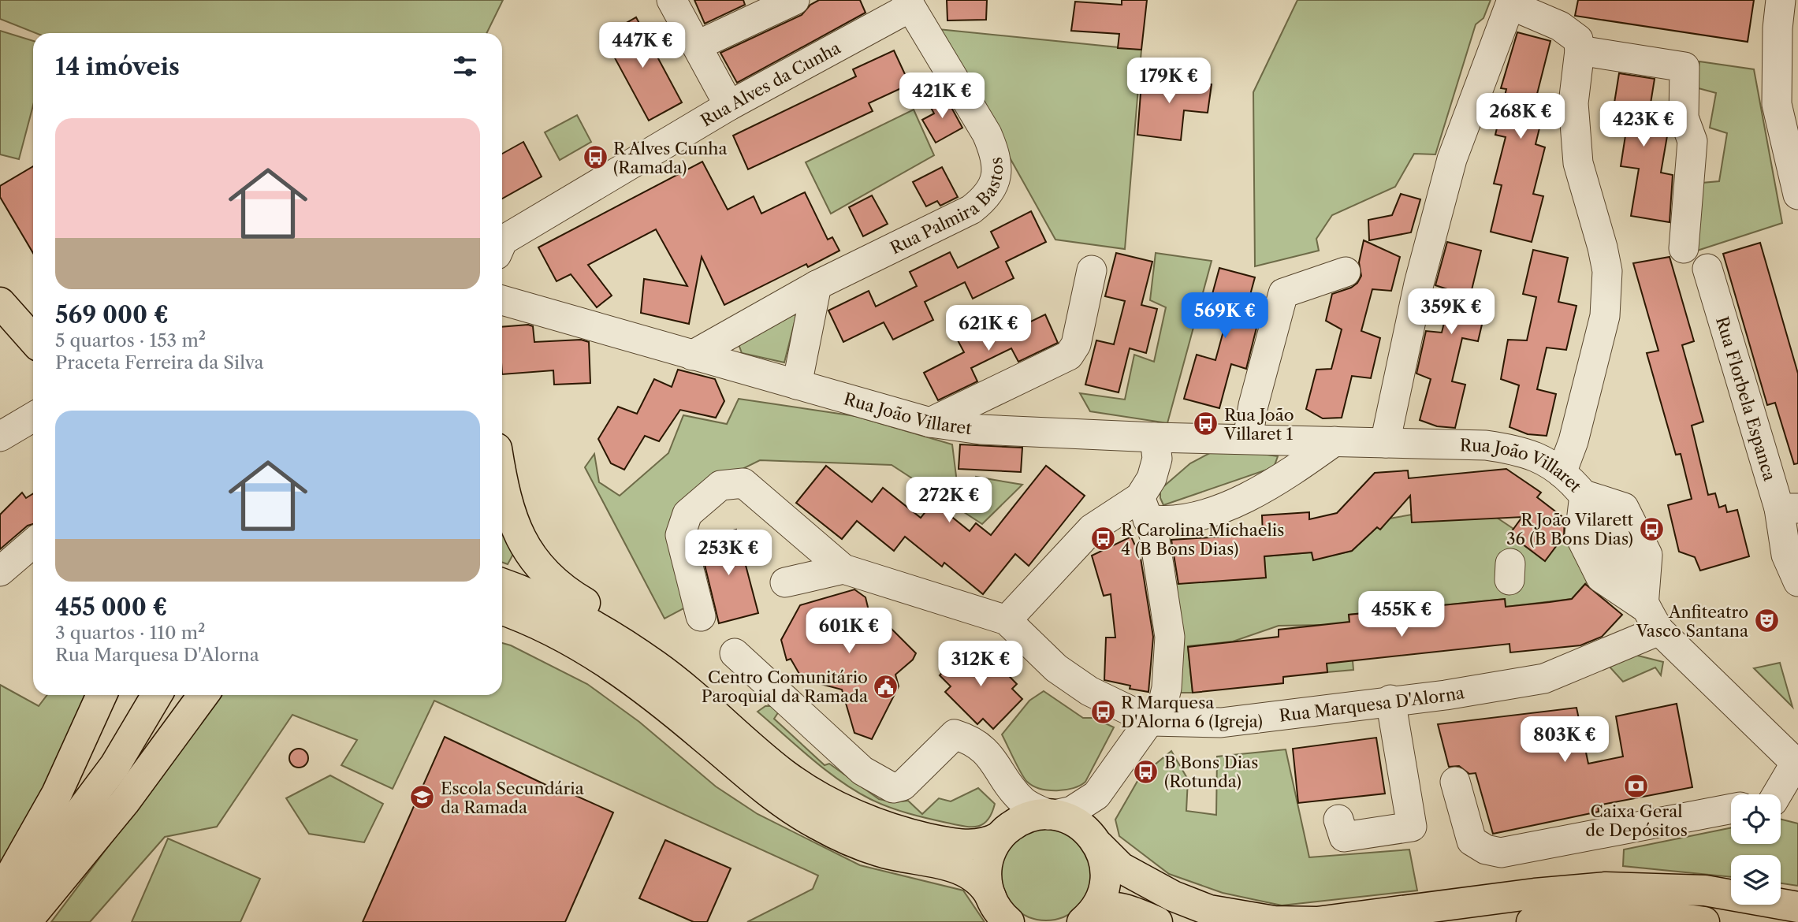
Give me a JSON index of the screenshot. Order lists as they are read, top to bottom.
{
  "streets": {
    "street": [
      "Rua Alves da Cunha",
      "Rua Palmira Bastos",
      "Rua Florbela Espanca",
      "Rua João Villaret",
      "Rua Marquesa D'Alorna"
    ]
  },
  "crossings": [
    ["Rua Alves da Cunha", "Rua Palmira Bastos"],
    ["Rua Palmira Bastos", "Rua João Villaret"],
    ["Rua João Villaret", "Rua Marquesa D'Alorna"]
  ],
  "places": {
    "bus stop": [
      "R Alves Cunha (Ramada)",
      "Rua João Villaret 1",
      "R João Vilarett 36 (B Bons Dias)",
      "R Carolina Michaelis 4 (B Bons Dias)",
      "R Marquesa D'Alorna 6 (Igreja)",
      "B Bons Dias (Rotunda)"
    ],
    "theatre": ["Anfiteatro Vasco Santana"],
    "public building": ["Centro Comunitário Paroquial da Ramada"],
    "bank": ["Caixa Geral de Depósitos"],
    "school or university": ["Escola Secundária da Ramada"]
  },
  "page": {
    "price": [
      "447K €",
      "179K €",
      "421K €",
      "268K €",
      "423K €",
      "359K €",
      "569K €",
      "621K €",
      "272K €",
      "253K €",
      "455K €",
      "601K €",
      "312K €",
      "803K €"
    ],
    "heading": "14 imóveis",
    "list": [
      {
        "name": "569 000 €",
        "note": "5 quartos · 153 m² · Praceta Ferreira da Silva"
      },
      {
        "name": "455 000 €",
        "note": "3 quartos · 110 m² · Rua Marquesa D'Alorna"
      }
    ]
  }
}
